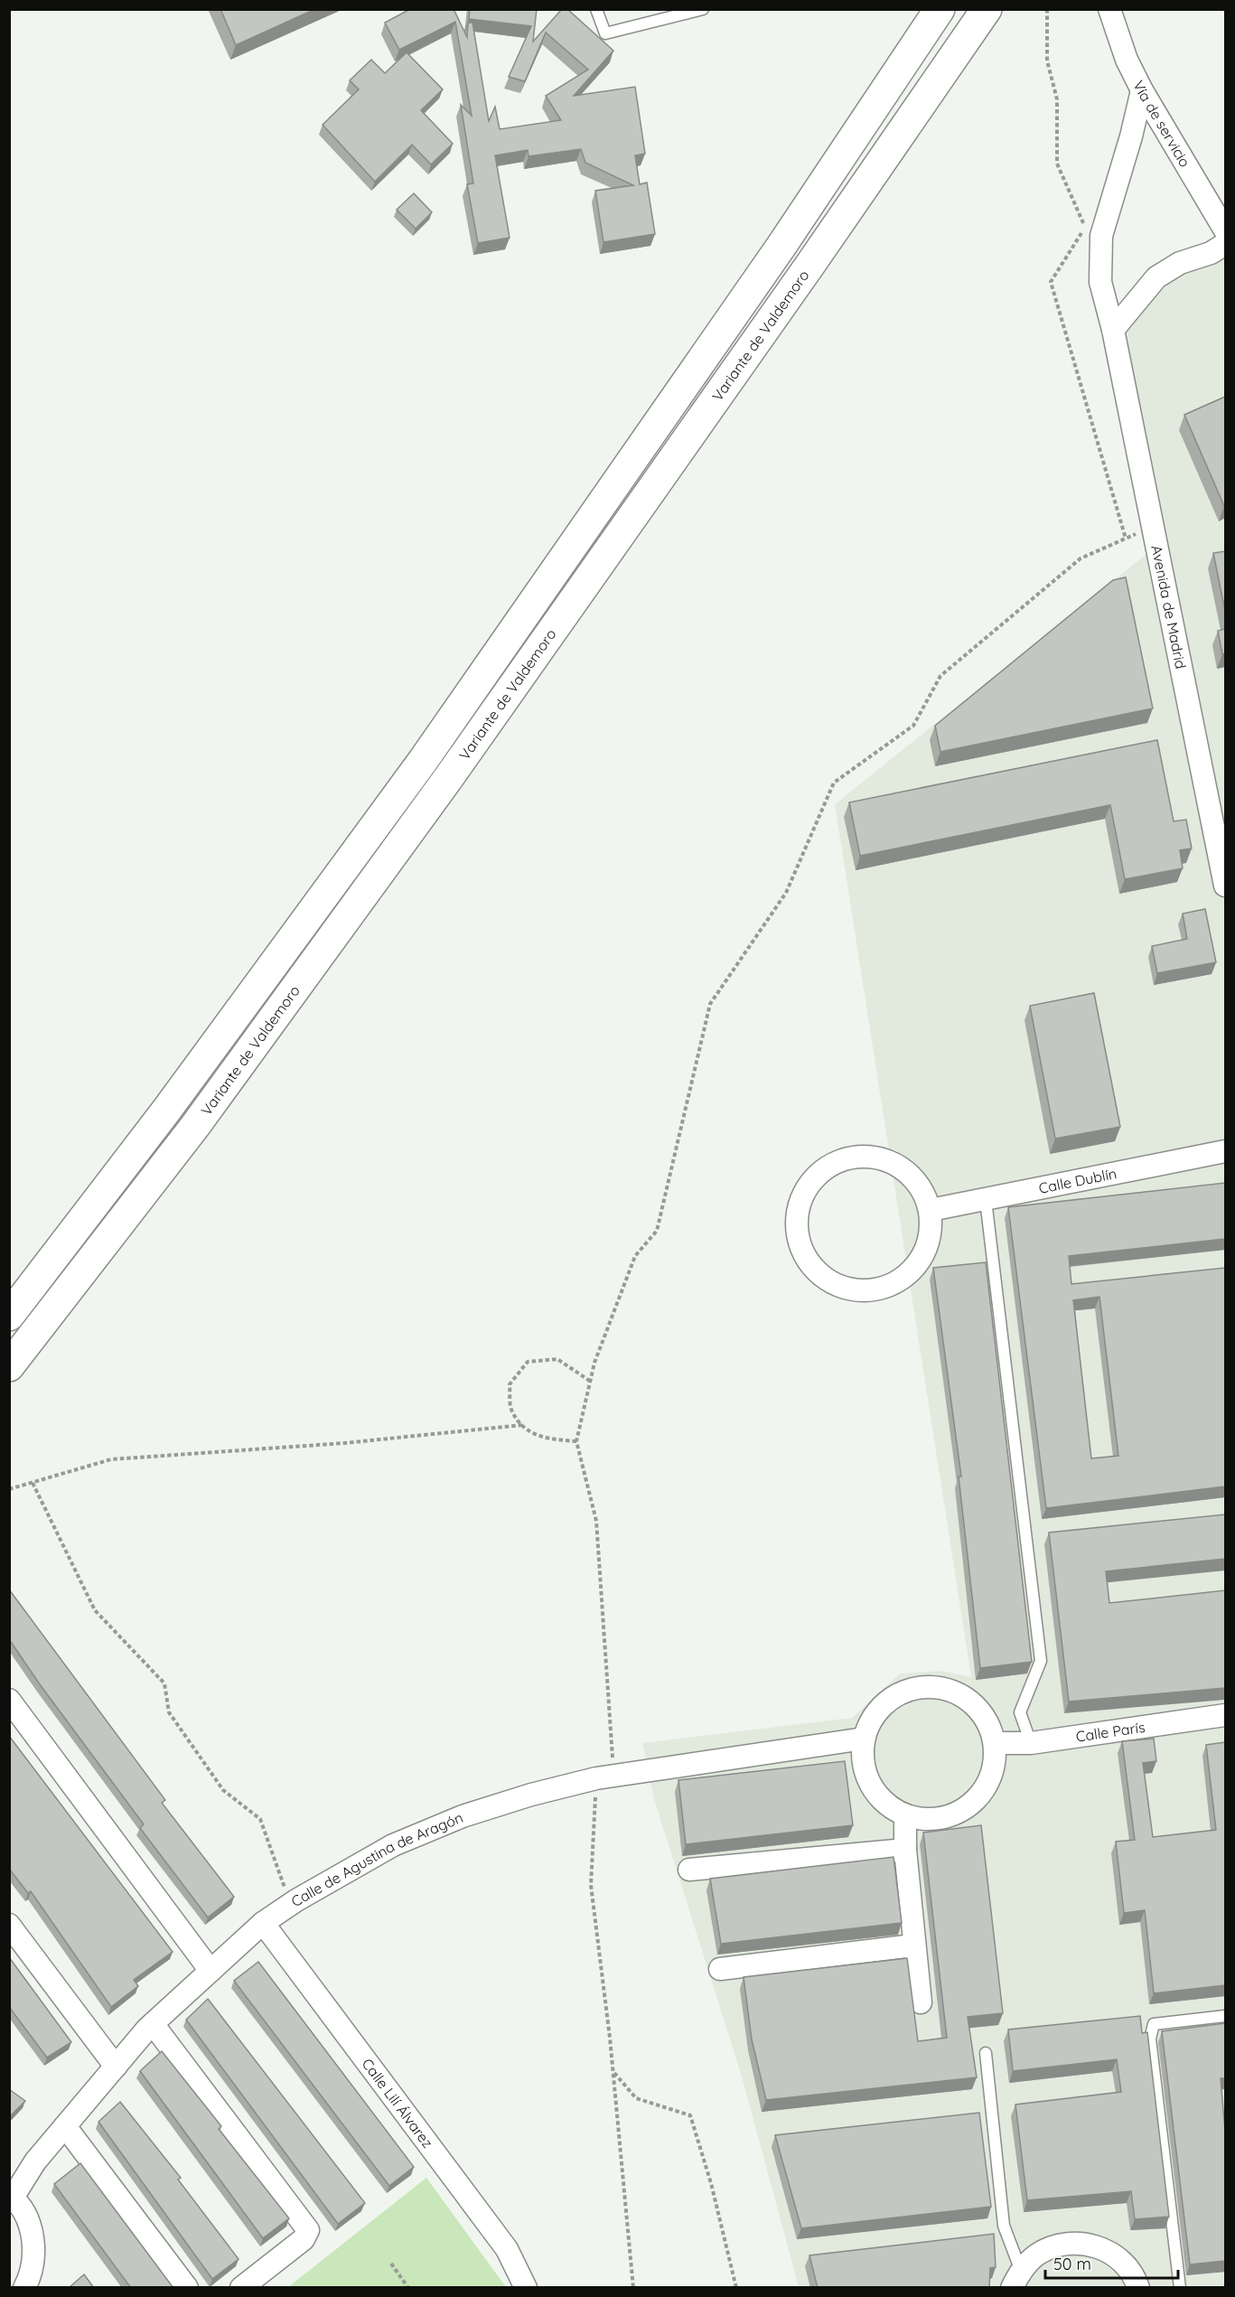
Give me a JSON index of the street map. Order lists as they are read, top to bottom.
{
  "streets": {
    "main road": ["Variante de Valdemoro"],
    "street": [
      "Vía de servicio",
      "Avenida de Madrid",
      "Calle Dublín",
      "Calle París",
      "Calle de Agustina de Aragón",
      "Calle Lilí Álvarez"
    ]
  },
  "crossings": [
    ["Vía de servicio", "Avenida de Madrid"],
    ["Calle París", "Calle de Agustina de Aragón"],
    ["Calle de Agustina de Aragón", "Calle Lilí Álvarez"]
  ],
  "scale_bar": "50 m"
}
